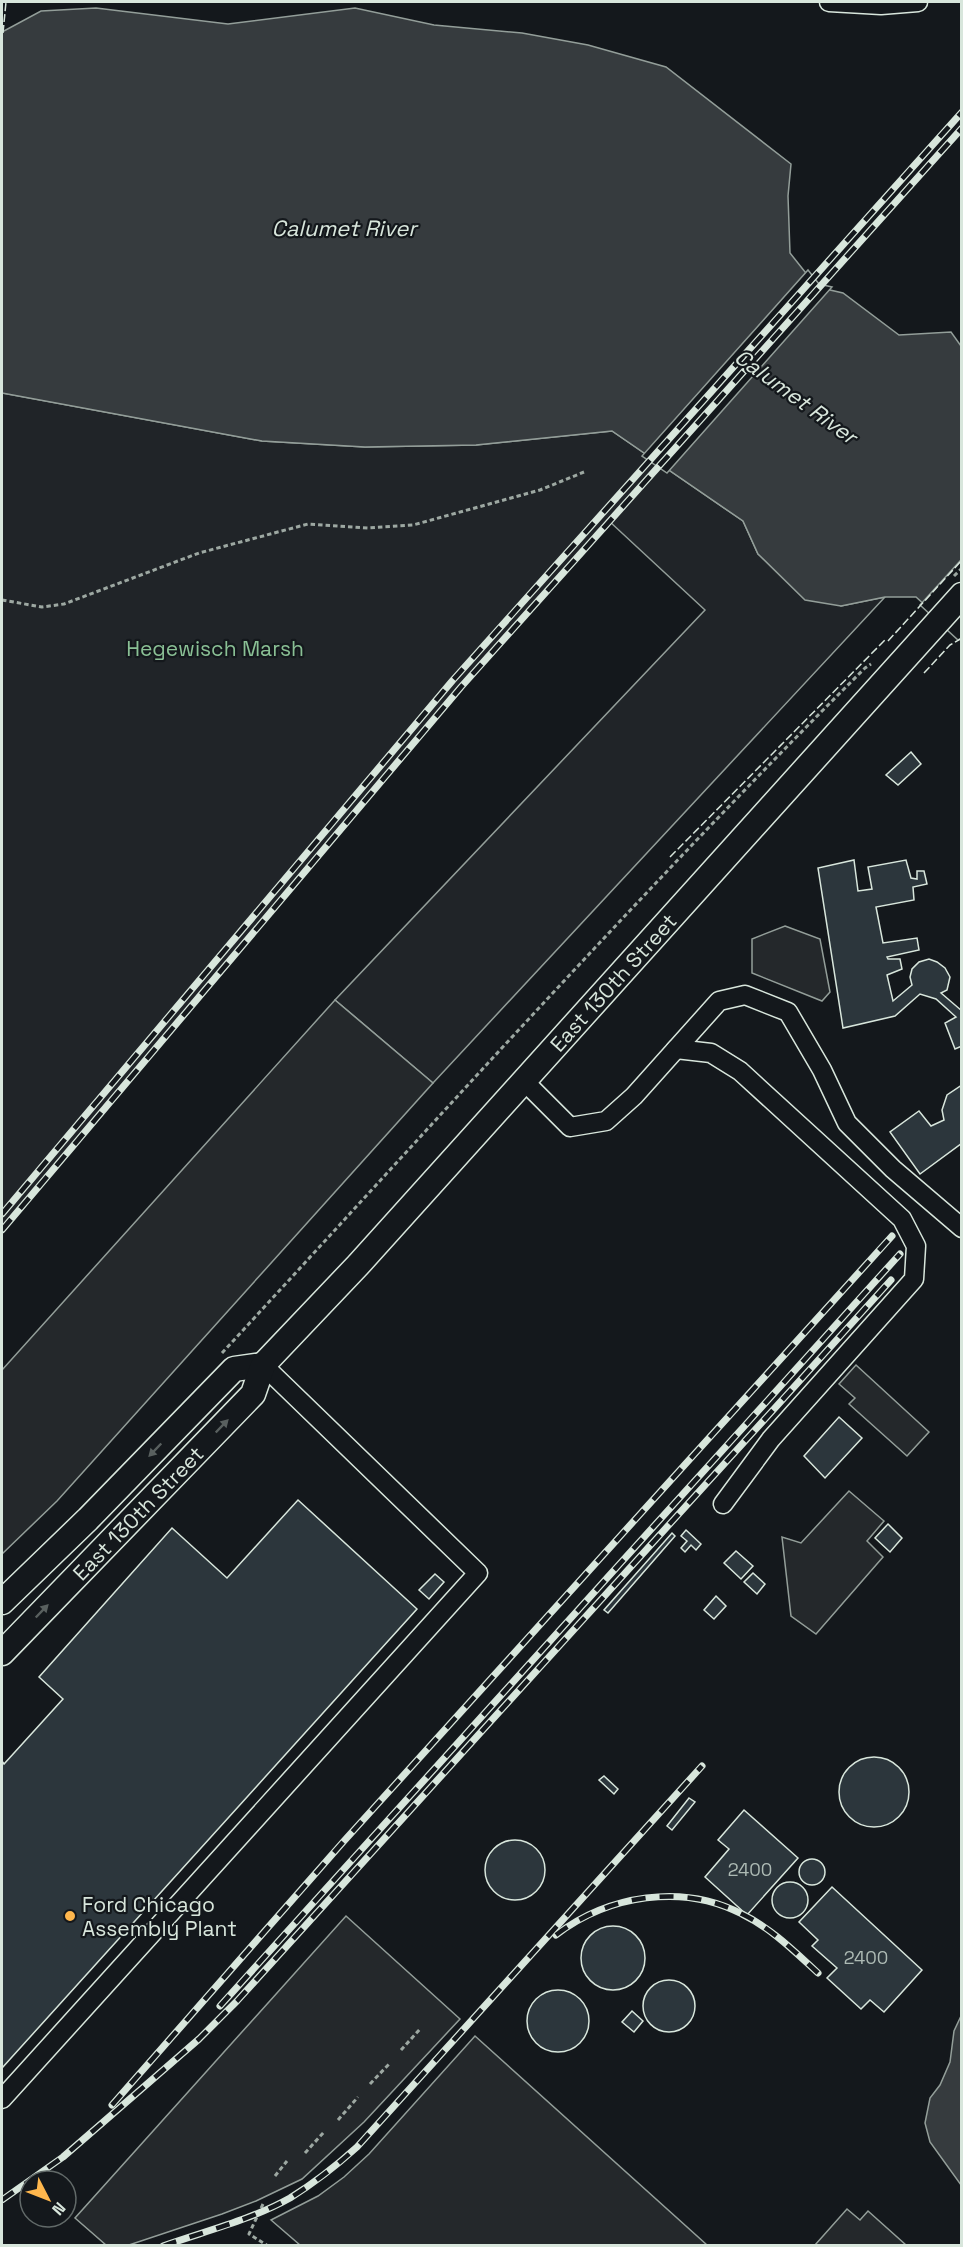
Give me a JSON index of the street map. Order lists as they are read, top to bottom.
{
  "streets": {
    "main road": ["East 130th Street"]
  },
  "water": ["Calumet River"],
  "parks": ["Hegewisch Marsh"],
  "places": ["Ford Chicago Assembly Plant"],
  "house_numbers": ["2400", "2400"],
  "north": "bottom right"
}
